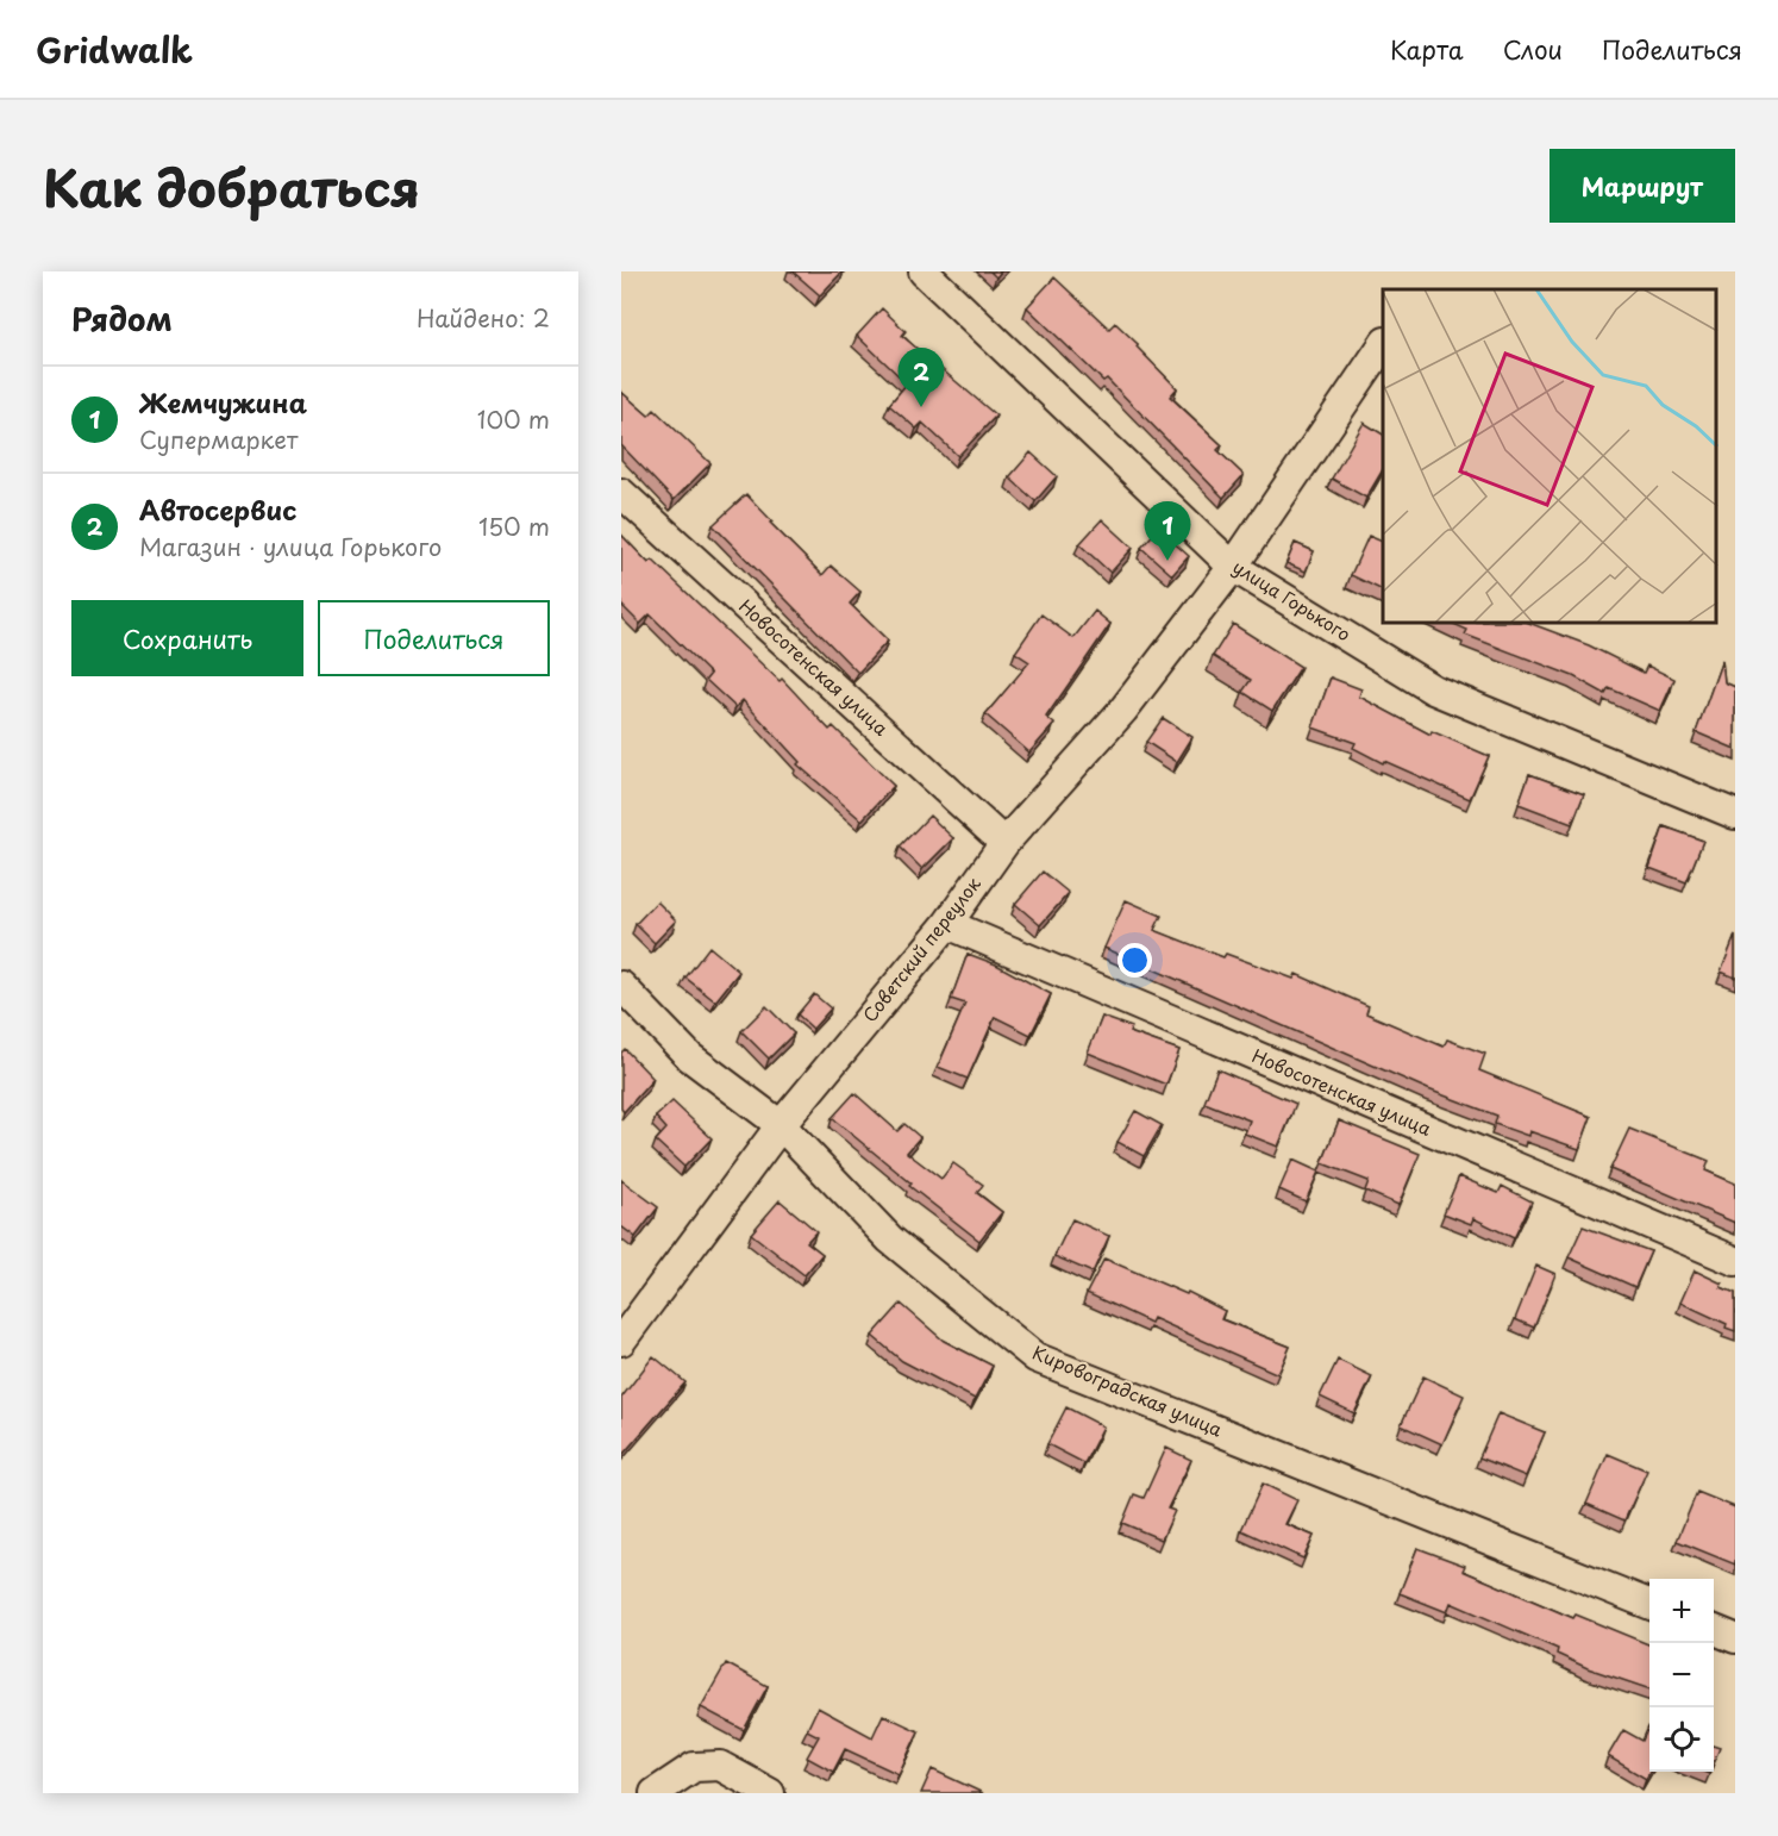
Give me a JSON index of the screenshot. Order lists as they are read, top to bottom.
{
  "streets": {
    "street": [
      "улица Горького",
      "Новосотенская улица",
      "Советский переулок",
      "Кировоградская улица"
    ]
  },
  "crossings": [
    ["улица Горького", "Советский переулок"],
    ["Новосотенская улица", "Советский переулок"],
    ["Советский переулок", "Кировоградская улица"]
  ],
  "page": {
    "header": "Gridwalk",
    "nav": ["Карта", "Слои", "Поделиться"],
    "title": "Как добраться",
    "buttons": [
      "Маршрут",
      ["Сохранить", "Поделиться"]
    ],
    "heading": ["Рядом", "Найдено: 2"],
    "pins": ["2", "1"],
    "list": [
      {
        "mark": "1",
        "name": "Жемчужина",
        "note": "Супермаркет",
        "value": "100 m"
      },
      {
        "mark": "2",
        "name": "Автосервис",
        "note": "Магазин · улица Горького",
        "value": "150 m"
      }
    ],
    "map_buttons": ["+", "−"]
  }
}
